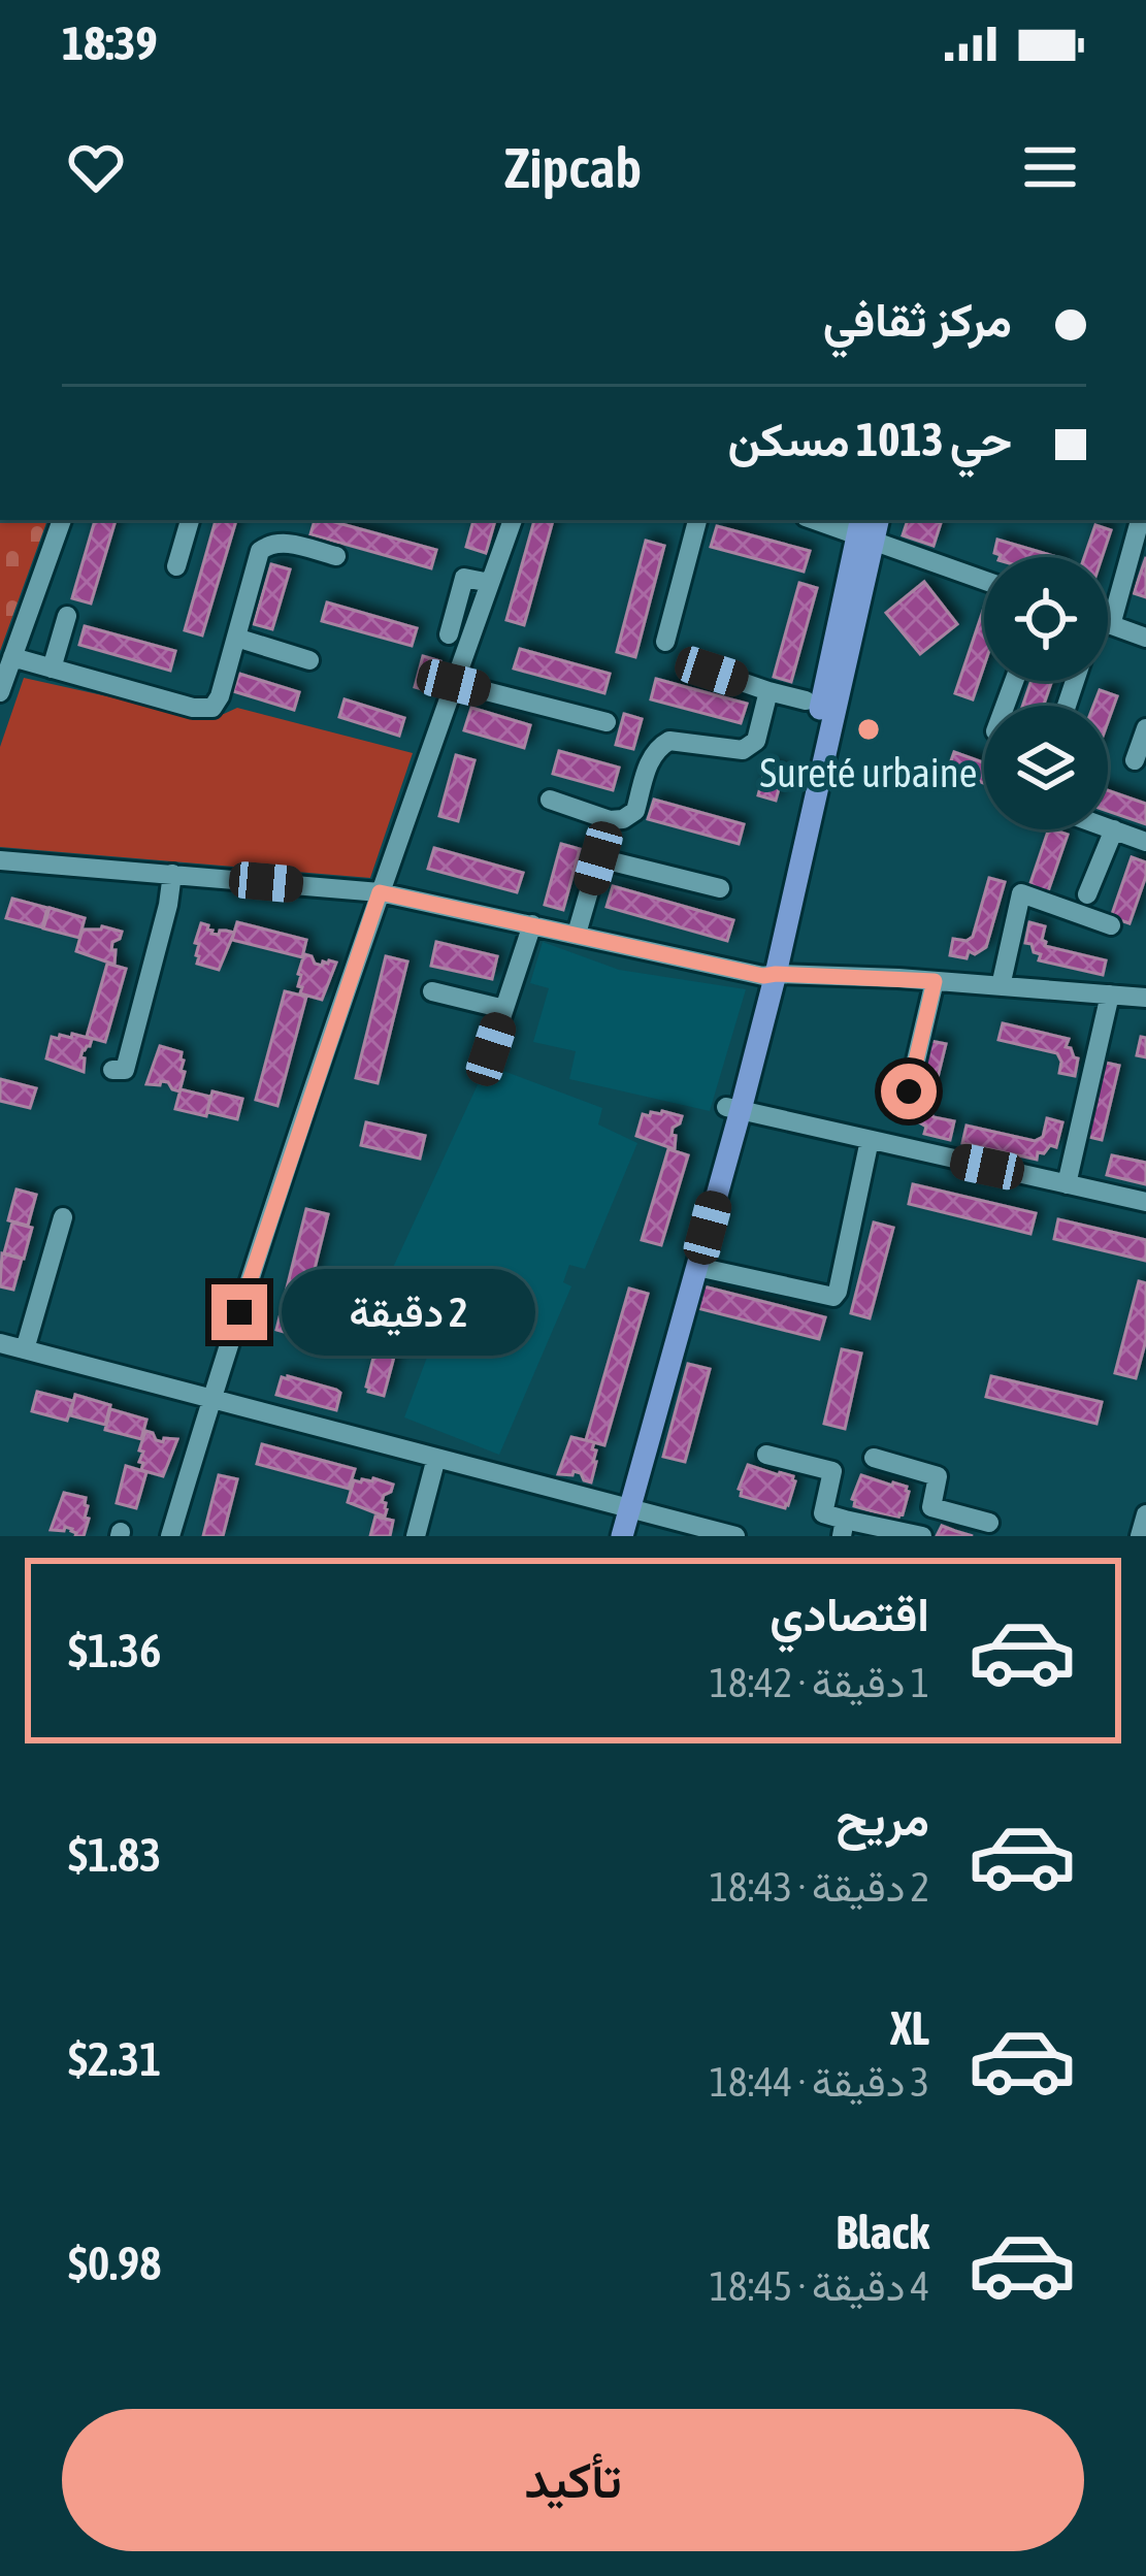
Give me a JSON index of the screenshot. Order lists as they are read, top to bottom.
{
  "places": ["Sureté urbaine"],
  "page": {
    "status": "18:39",
    "header": "Zipcab",
    "banner": ["مركز ثقافي", "حي 1013 مسكن"],
    "bubble": "2 دقيقة",
    "list": [
      {
        "name": "اقتصادي",
        "note": "1 دقيقة · 18:42",
        "value": "$1.36"
      },
      {
        "name": "مريح",
        "note": "2 دقيقة · 18:43",
        "value": "$1.83"
      },
      {
        "name": "XL",
        "note": "3 دقيقة · 18:44",
        "value": "$2.31"
      },
      {
        "name": "Black",
        "note": "4 دقيقة · 18:45",
        "value": "$0.98"
      }
    ],
    "buttons": "تأكيد"
  }
}
